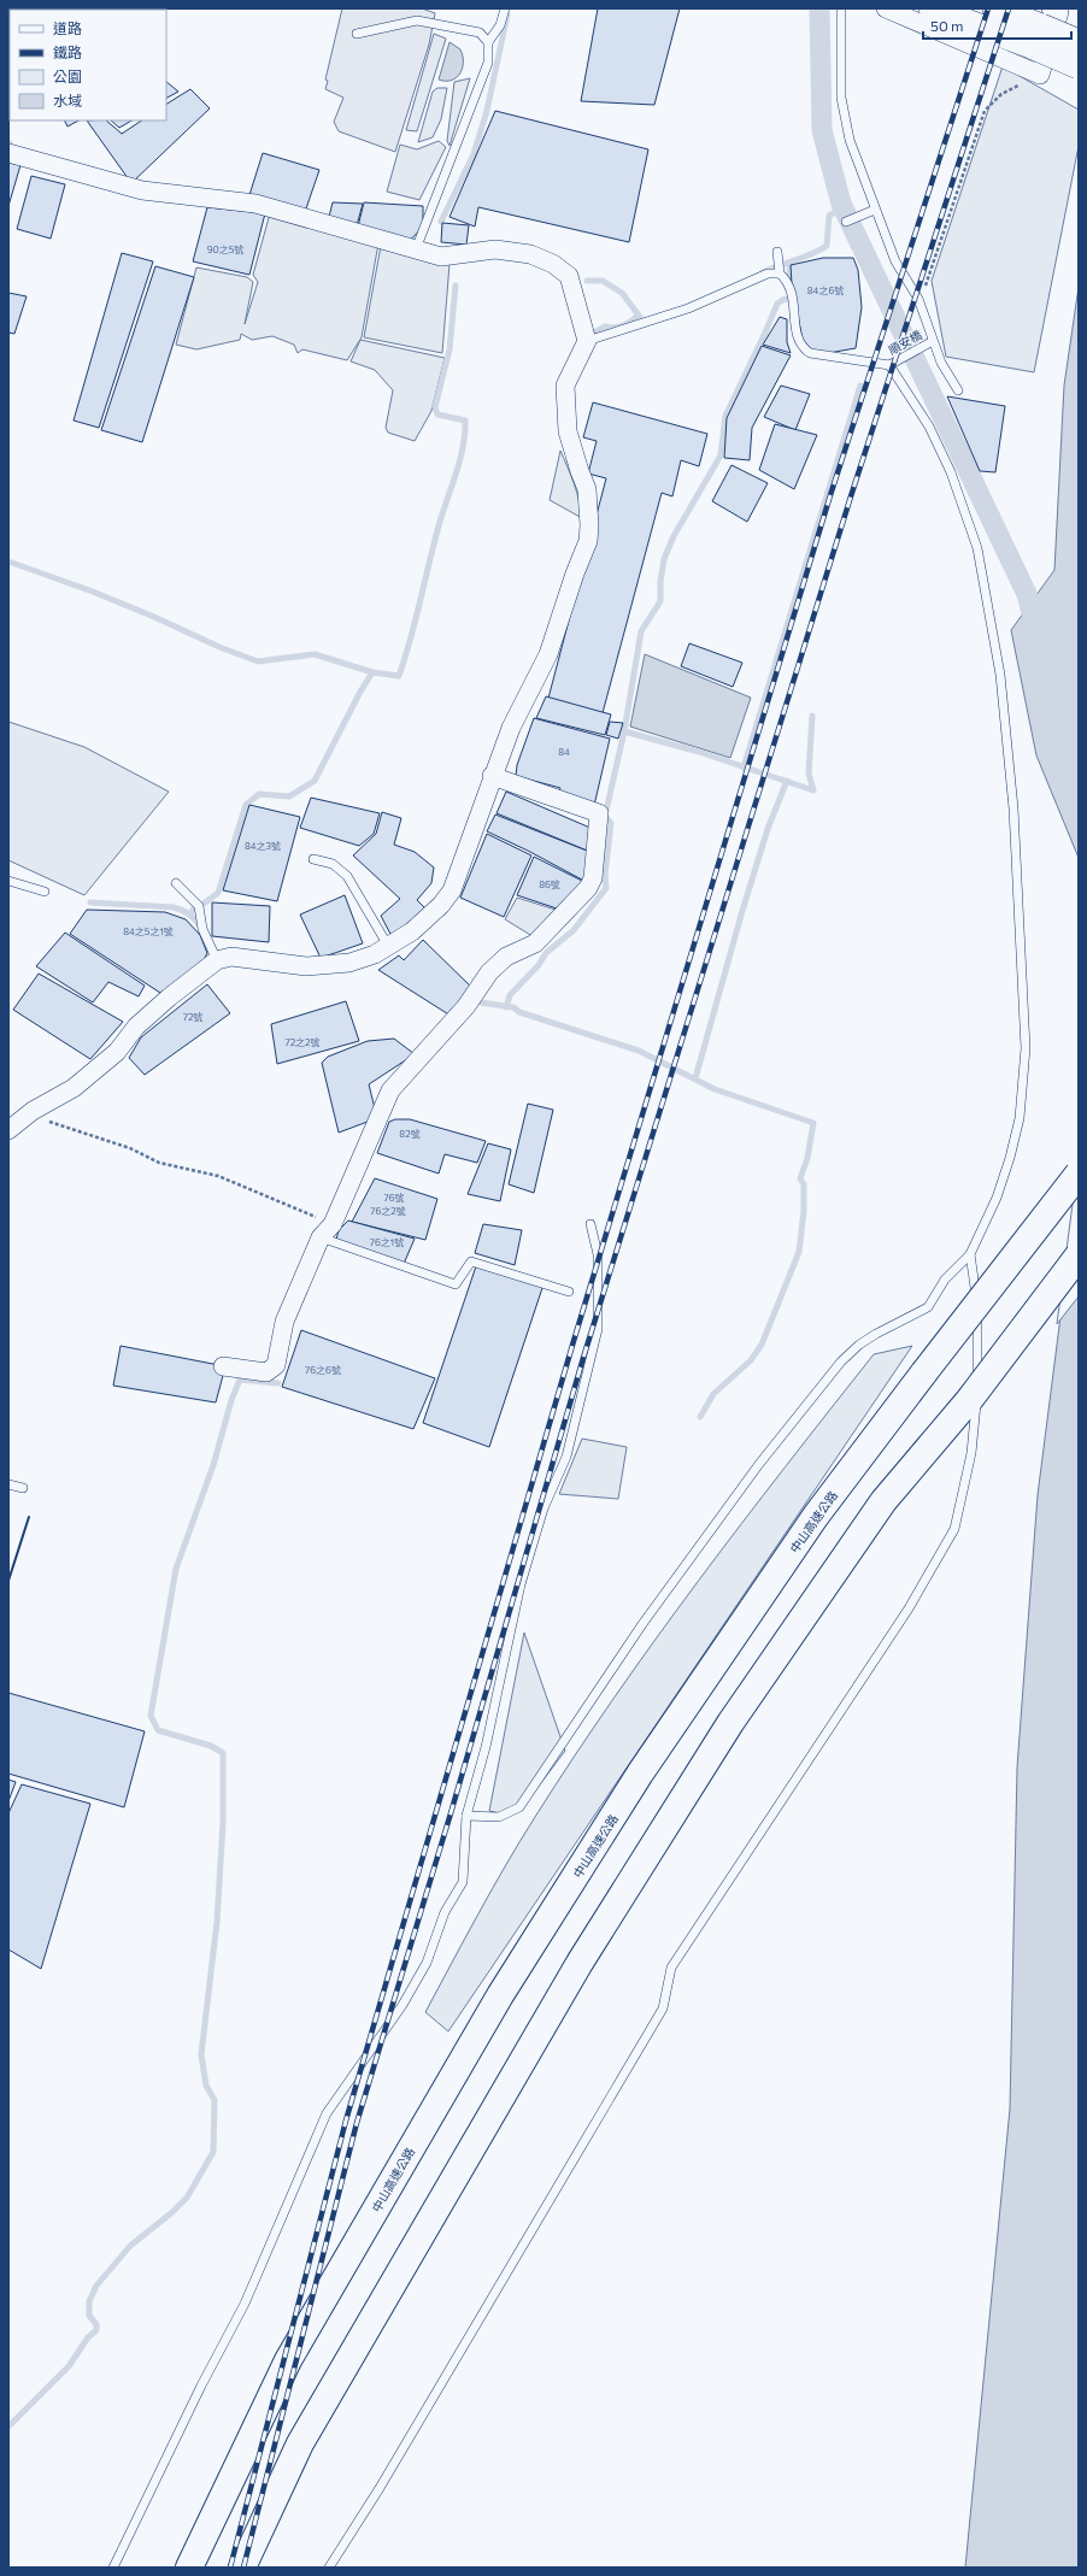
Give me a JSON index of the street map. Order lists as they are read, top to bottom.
{
  "streets": {
    "highway": ["中山高速公路"],
    "lane": ["順安橋"]
  },
  "house_numbers": [
    "90之5號",
    "84之6號",
    "84",
    "84之3號",
    "86號",
    "84之5之1號",
    "72號",
    "72之2號",
    "82號",
    "76號",
    "76之2號",
    "76之1號",
    "76之6號"
  ],
  "legend": [
    "道路",
    "鐵路",
    "公園",
    "水域"
  ],
  "scale_bar": "50 m"
}
